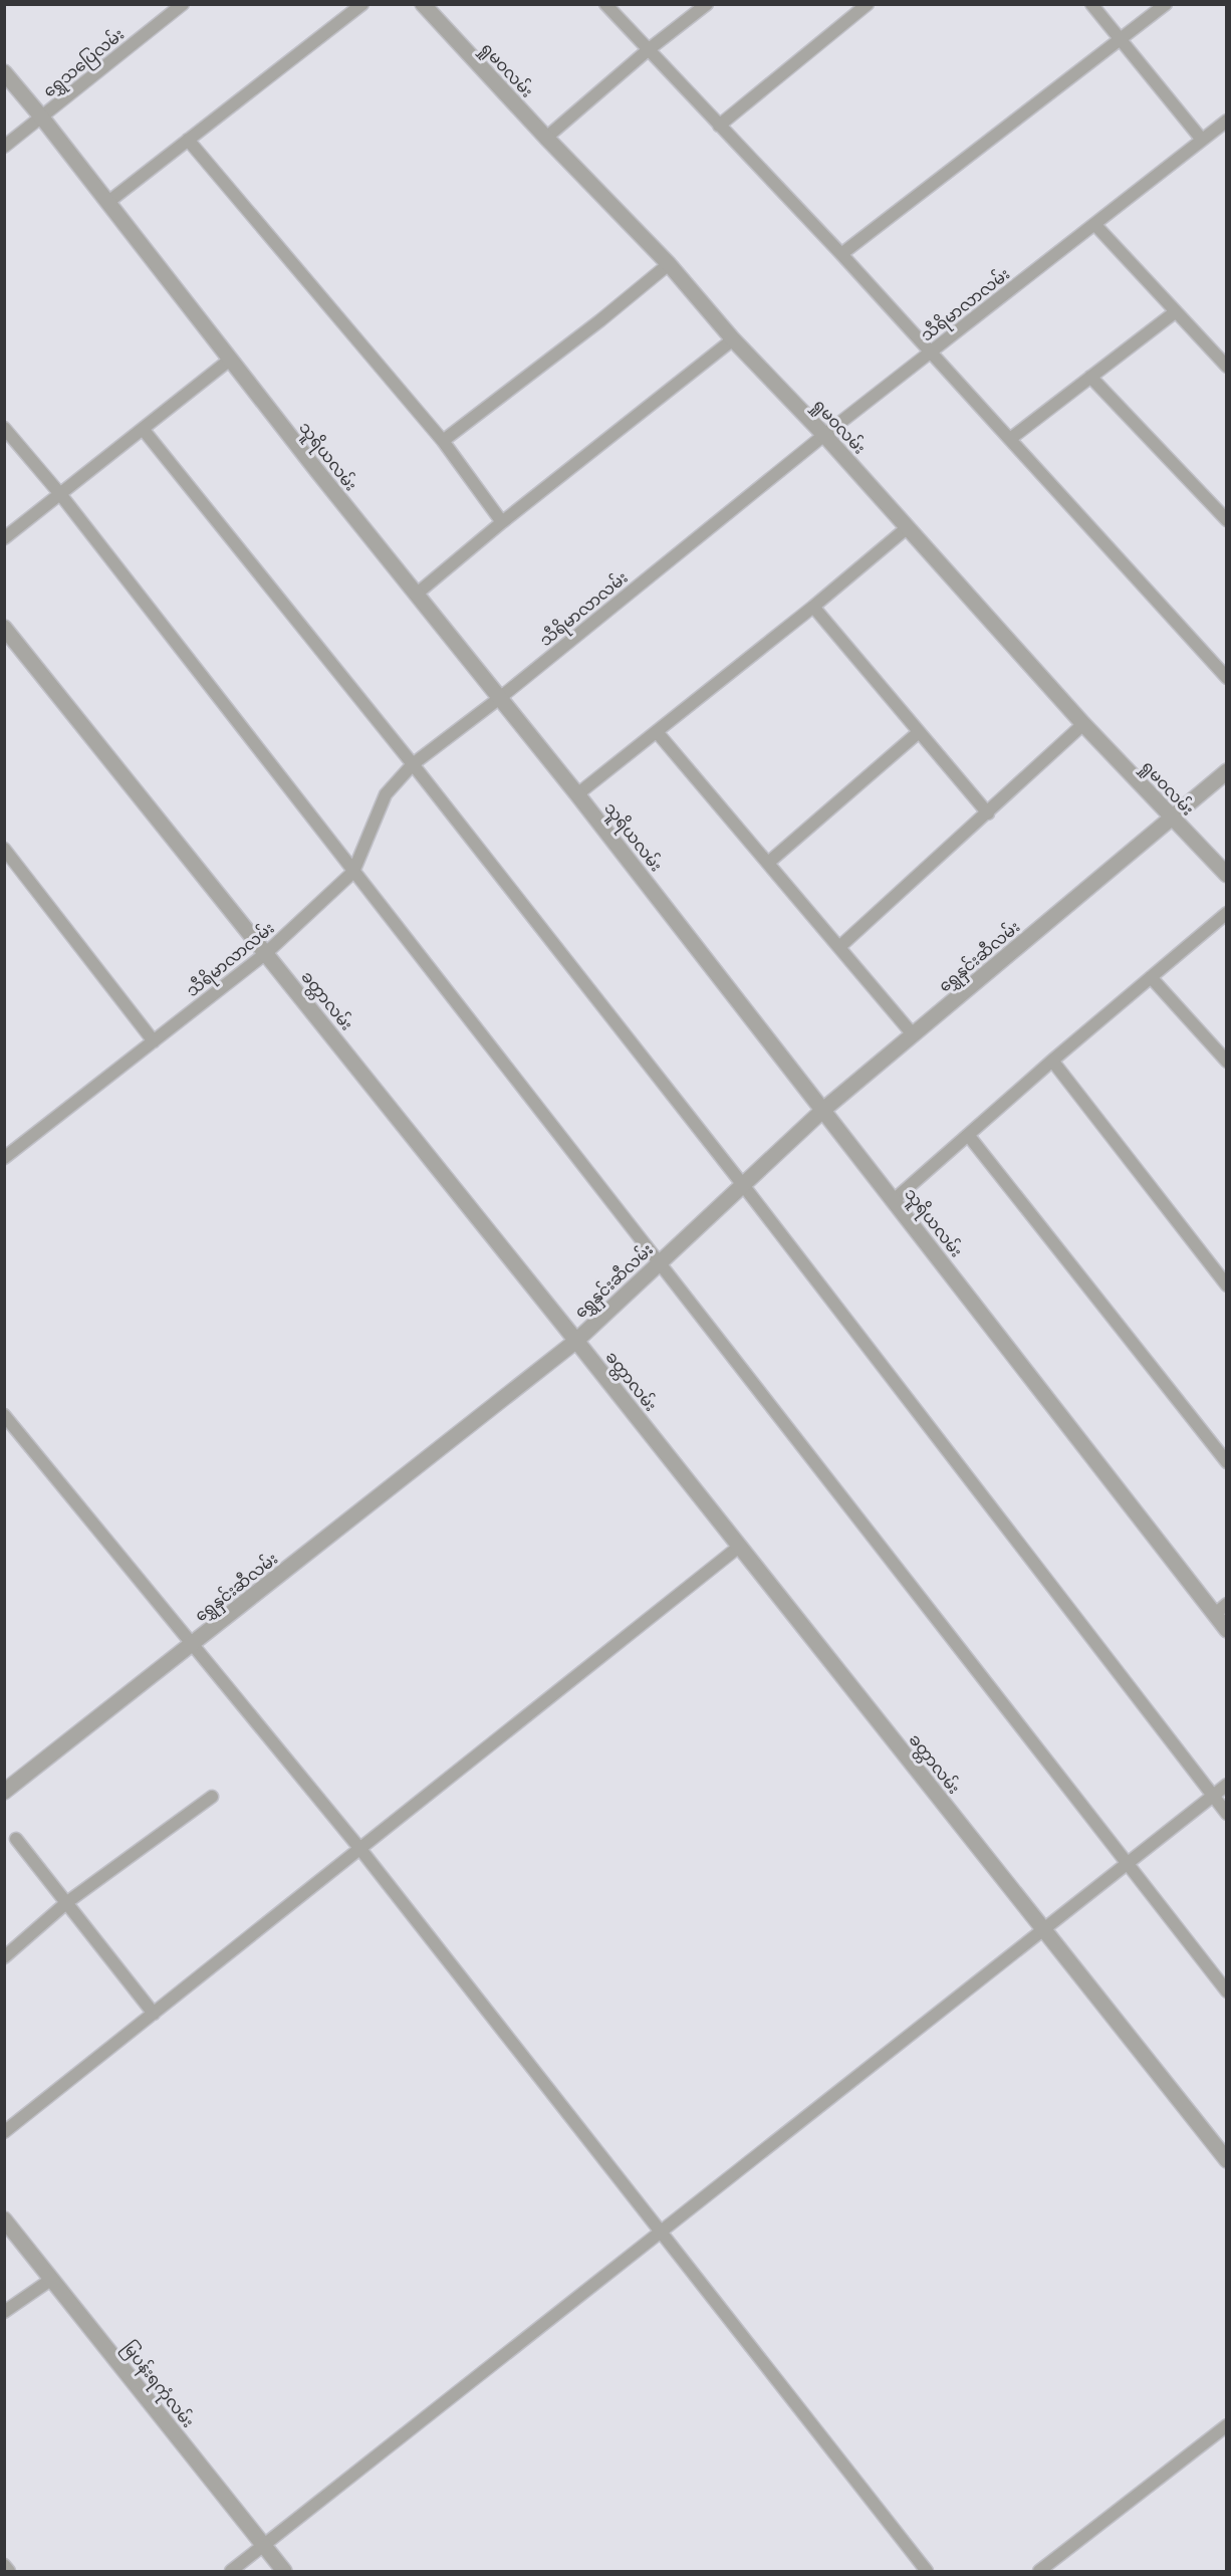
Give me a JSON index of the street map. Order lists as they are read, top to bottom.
{
  "streets": {
    "street": [
      "ရွှေသပြေလမ်း",
      "ရှုမဝလမ်း",
      "သီရိမာလာလမ်း",
      "သူရိယလမ်း",
      "ရွှေနှင်းဆီလမ်း",
      "ခတ္တာလမ်း",
      "မြပန်းရကုံလမ်း"
    ]
  },
  "crossings": [
    ["ရွှေသပြေလမ်း", "သူရိယလမ်း"],
    ["ရှုမဝလမ်း", "သီရိမာလာလမ်း"],
    ["ရှုမဝလမ်း", "ရွှေနှင်းဆီလမ်း"],
    ["သီရိမာလာလမ်း", "သူရိယလမ်း"],
    ["သီရိမာလာလမ်း", "ခတ္တာလမ်း"],
    ["သူရိယလမ်း", "ရွှေနှင်းဆီလမ်း"],
    ["ရွှေနှင်းဆီလမ်း", "ခတ္တာလမ်း"]
  ]
}
